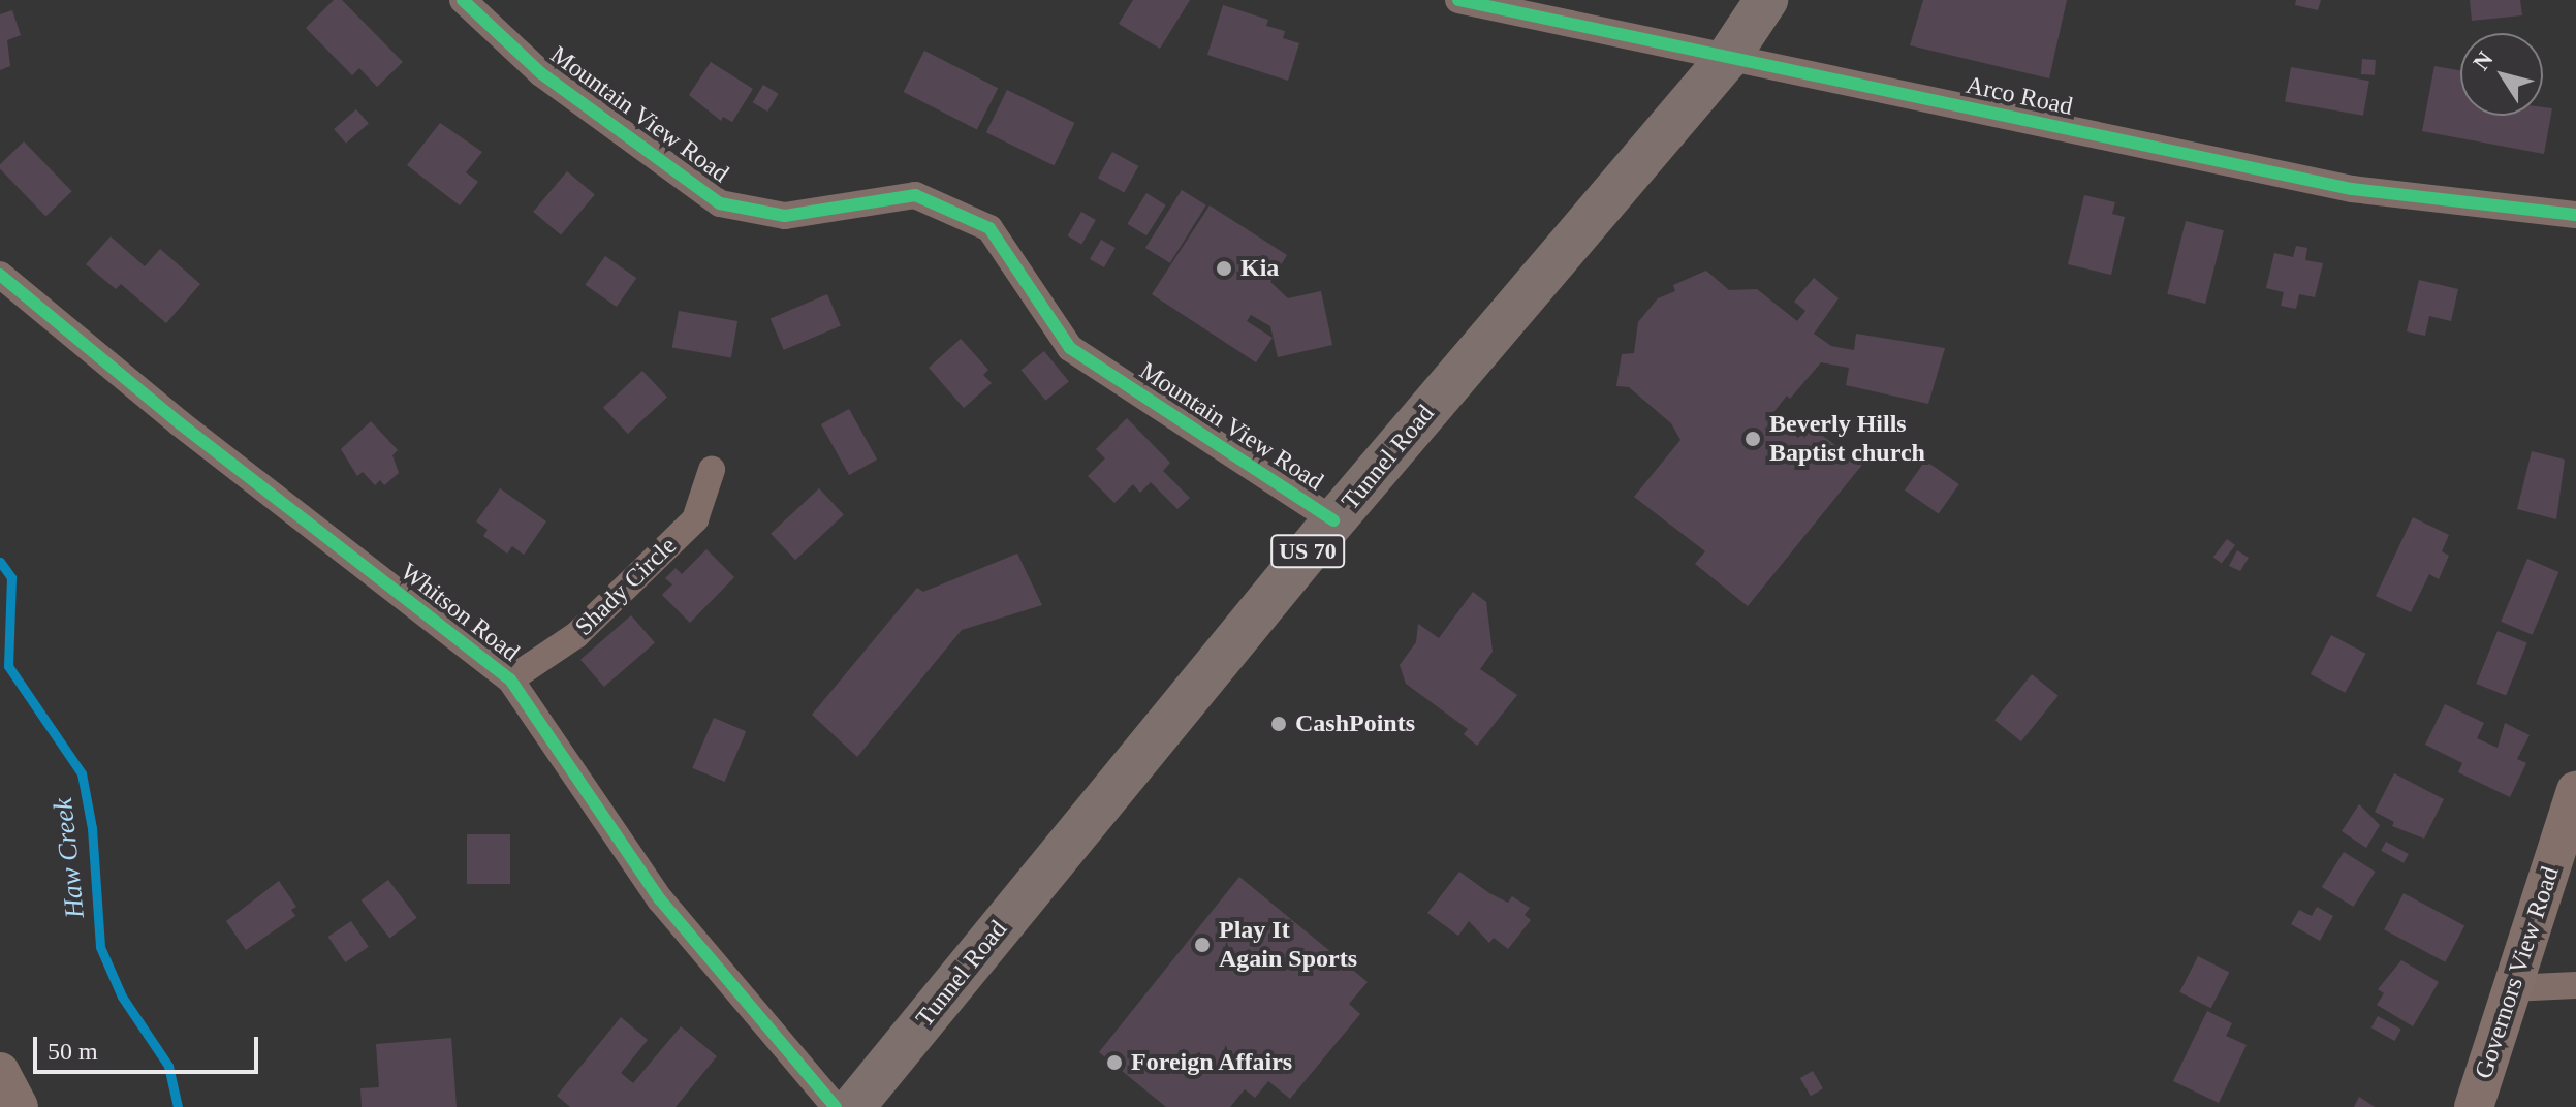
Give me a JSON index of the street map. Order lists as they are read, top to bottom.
{
  "streets": {
    "main road": ["Tunnel Road", "US 70"],
    "street": [
      "Arco Road",
      "Mountain View Road",
      "Shady Circle",
      "Whitson Road",
      "Governors View Road"
    ]
  },
  "crossings": [
    ["Arco Road", "Tunnel Road"],
    ["Mountain View Road", "Tunnel Road"],
    ["Shady Circle", "Whitson Road"]
  ],
  "water": ["Haw Creek"],
  "places": [
    "Kia",
    "Beverly Hills Baptist church",
    "CashPoints",
    "Play It Again Sports",
    "Foreign Affairs"
  ],
  "scale_bar": "50 m",
  "north": "top left"
}
